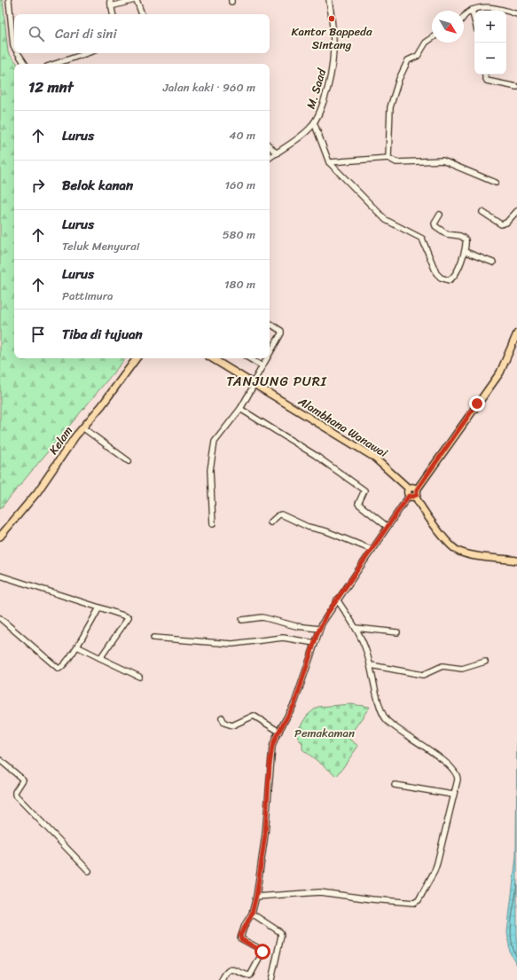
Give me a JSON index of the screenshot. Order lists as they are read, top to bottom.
{
  "streets": {
    "main road": ["Alambhana Wanawai", "Kelam"],
    "street": ["M. Saad"]
  },
  "districts": ["TANJUNG PURI"],
  "parks": ["Pemakaman"],
  "places": ["Kantor Bappeda Sintang"],
  "north": "bottom right",
  "page": {
    "map_buttons": ["+", "−"],
    "search": "Cari di sini",
    "heading": ["12 mnt", "Jalan kaki · 960 m"],
    "list": [
      ["Lurus", "40 m"],
      ["Belok kanan", "160 m"],
      ["Lurus", "Teluk Menyurai", "580 m"],
      ["Lurus", "Pattimura", "180 m"],
      "Tiba di tujuan"
    ]
  }
}
